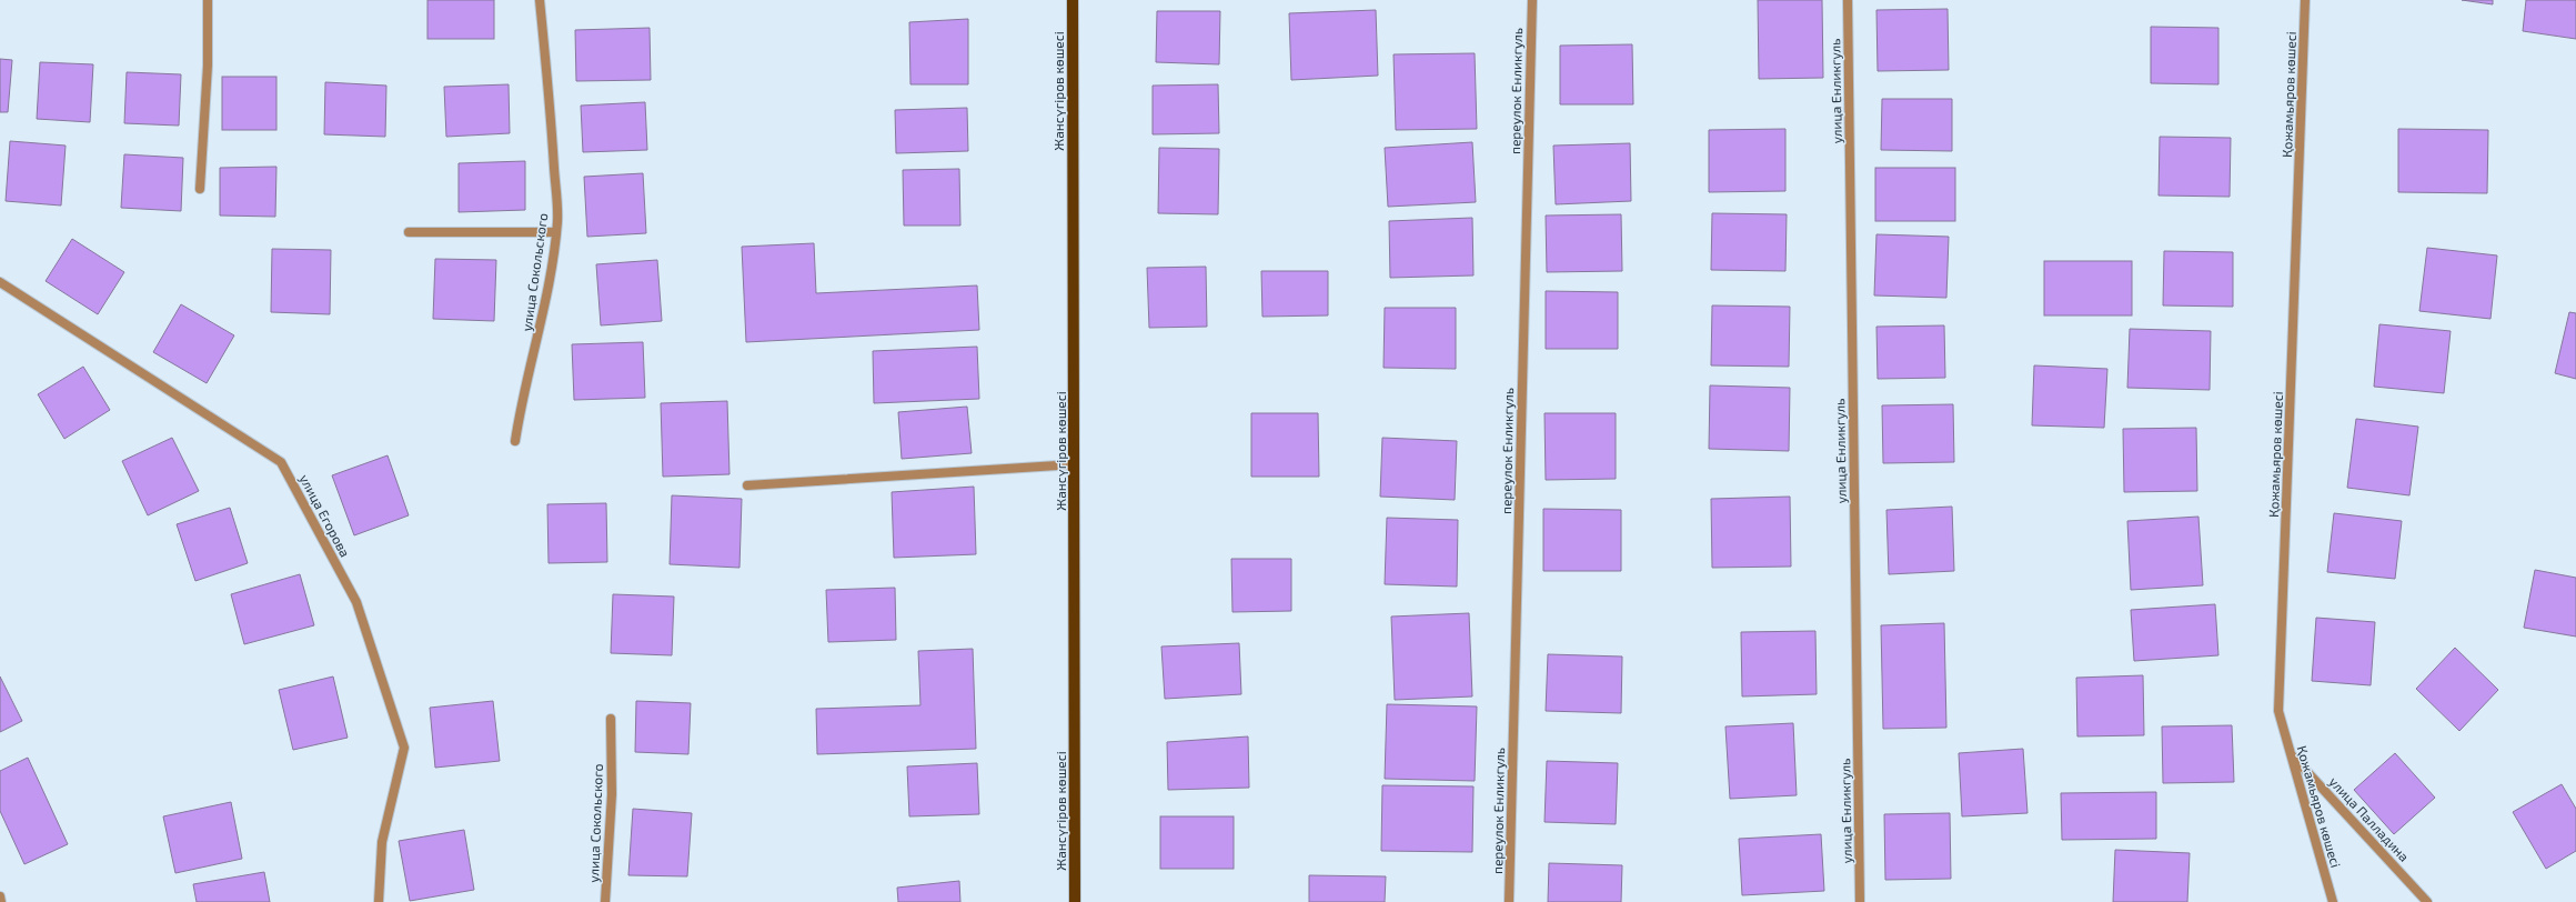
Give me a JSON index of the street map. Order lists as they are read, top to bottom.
{
  "streets": {
    "main road": ["Жансүгіров көшесі"],
    "street": [
      "переулок Енликгуль",
      "улица Енликгуль",
      "Қожамьяров көшесі",
      "улица Сокольского",
      "улица Егорова",
      "улица Палладина"
    ]
  },
  "crossings": [
    ["Қожамьяров көшесі", "улица Палладина"]
  ]
}
